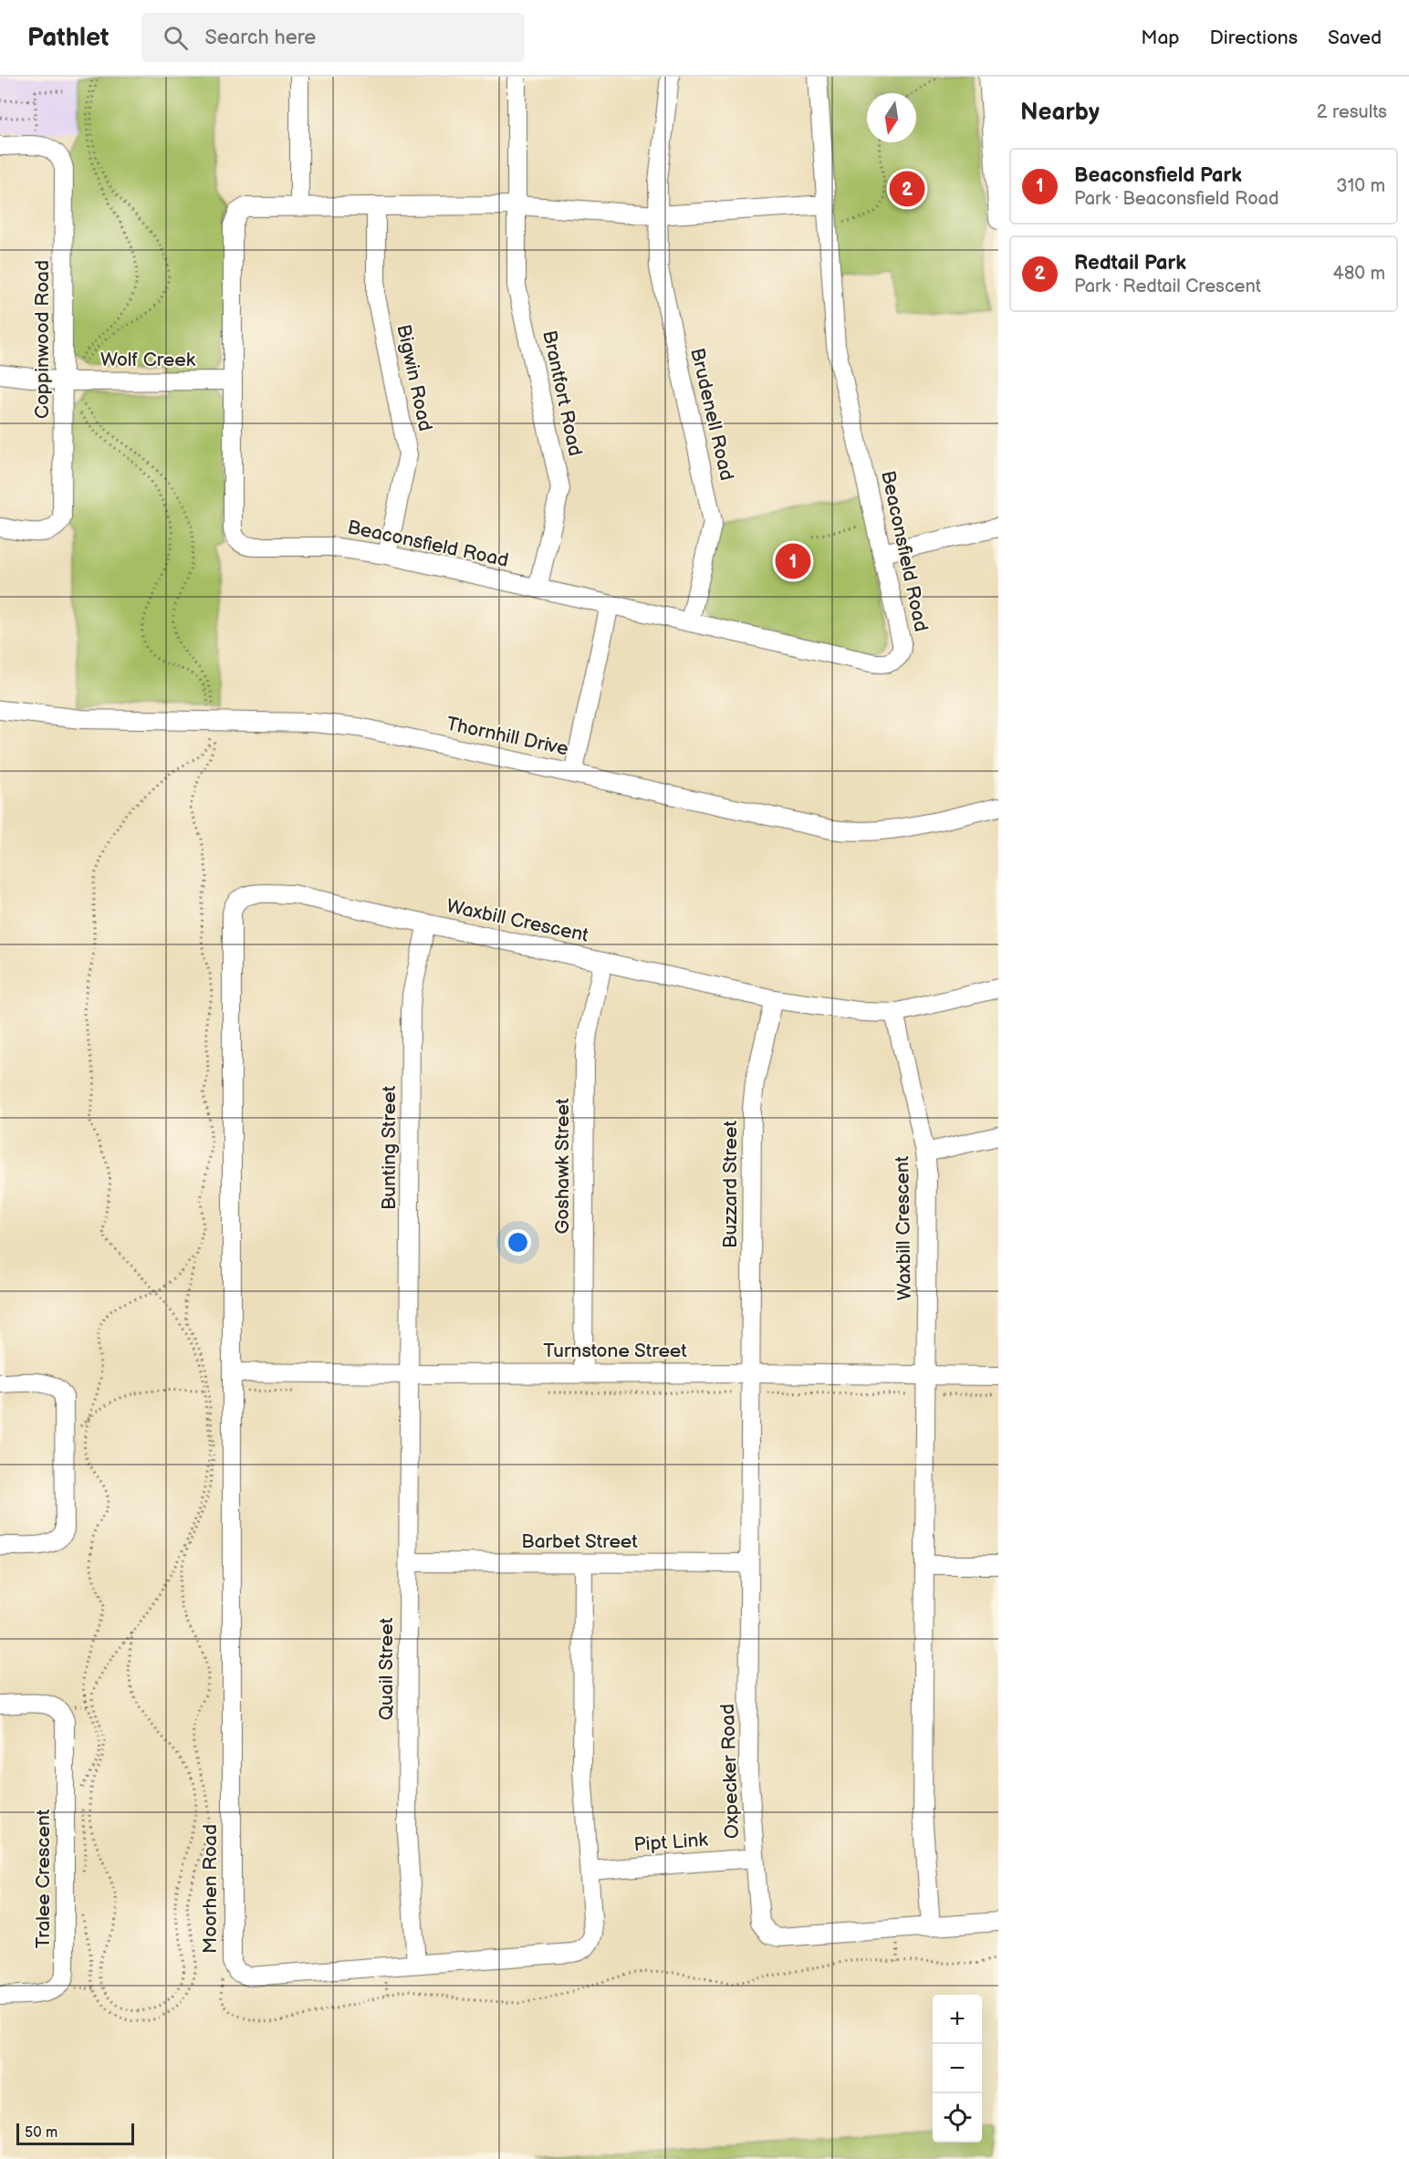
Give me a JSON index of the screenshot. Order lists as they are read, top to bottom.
{
  "streets": {
    "street": [
      "Coppinwood Road",
      "Wolf Creek",
      "Bigwin Road",
      "Brantfort Road",
      "Brudenell Road",
      "Beaconsfield Road",
      "Thornhill Drive",
      "Waxbill Crescent",
      "Bunting Street",
      "Goshawk Street",
      "Buzzard Street",
      "Turnstone Street",
      "Barbet Street",
      "Quail Street",
      "Oxpecker Road",
      "Pipt Link",
      "Tralee Crescent",
      "Moorhen Road"
    ]
  },
  "crossings": [
    ["Coppinwood Road", "Wolf Creek"],
    ["Wolf Creek", "Beaconsfield Road"],
    ["Bigwin Road", "Beaconsfield Road"],
    ["Brantfort Road", "Beaconsfield Road"],
    ["Brudenell Road", "Beaconsfield Road"],
    ["Waxbill Crescent", "Bunting Street"],
    ["Waxbill Crescent", "Goshawk Street"],
    ["Waxbill Crescent", "Buzzard Street"],
    ["Waxbill Crescent", "Turnstone Street"],
    ["Waxbill Crescent", "Oxpecker Road"],
    ["Waxbill Crescent", "Moorhen Road"],
    ["Bunting Street", "Turnstone Street"],
    ["Bunting Street", "Quail Street"],
    ["Goshawk Street", "Turnstone Street"],
    ["Buzzard Street", "Turnstone Street"],
    ["Buzzard Street", "Oxpecker Road"],
    ["Turnstone Street", "Quail Street"],
    ["Turnstone Street", "Oxpecker Road"],
    ["Turnstone Street", "Moorhen Road"],
    ["Barbet Street", "Quail Street"],
    ["Barbet Street", "Oxpecker Road"],
    ["Quail Street", "Moorhen Road"],
    ["Oxpecker Road", "Pipt Link"],
    ["Pipt Link", "Moorhen Road"]
  ],
  "scale_bar": "50 m",
  "north": "bottom",
  "page": {
    "header": "Pathlet",
    "search": "Search here",
    "nav": ["Map", "Directions", "Saved"],
    "heading": ["Nearby", "2 results"],
    "list": [
      {
        "mark": "1",
        "name": "Beaconsfield Park",
        "note": "Park · Beaconsfield Road",
        "value": "310 m"
      },
      {
        "mark": "2",
        "name": "Redtail Park",
        "note": "Park · Redtail Crescent",
        "value": "480 m"
      }
    ],
    "pins": ["2", "1"],
    "map_buttons": ["+", "−"],
    "scale": "50 m"
  }
}
